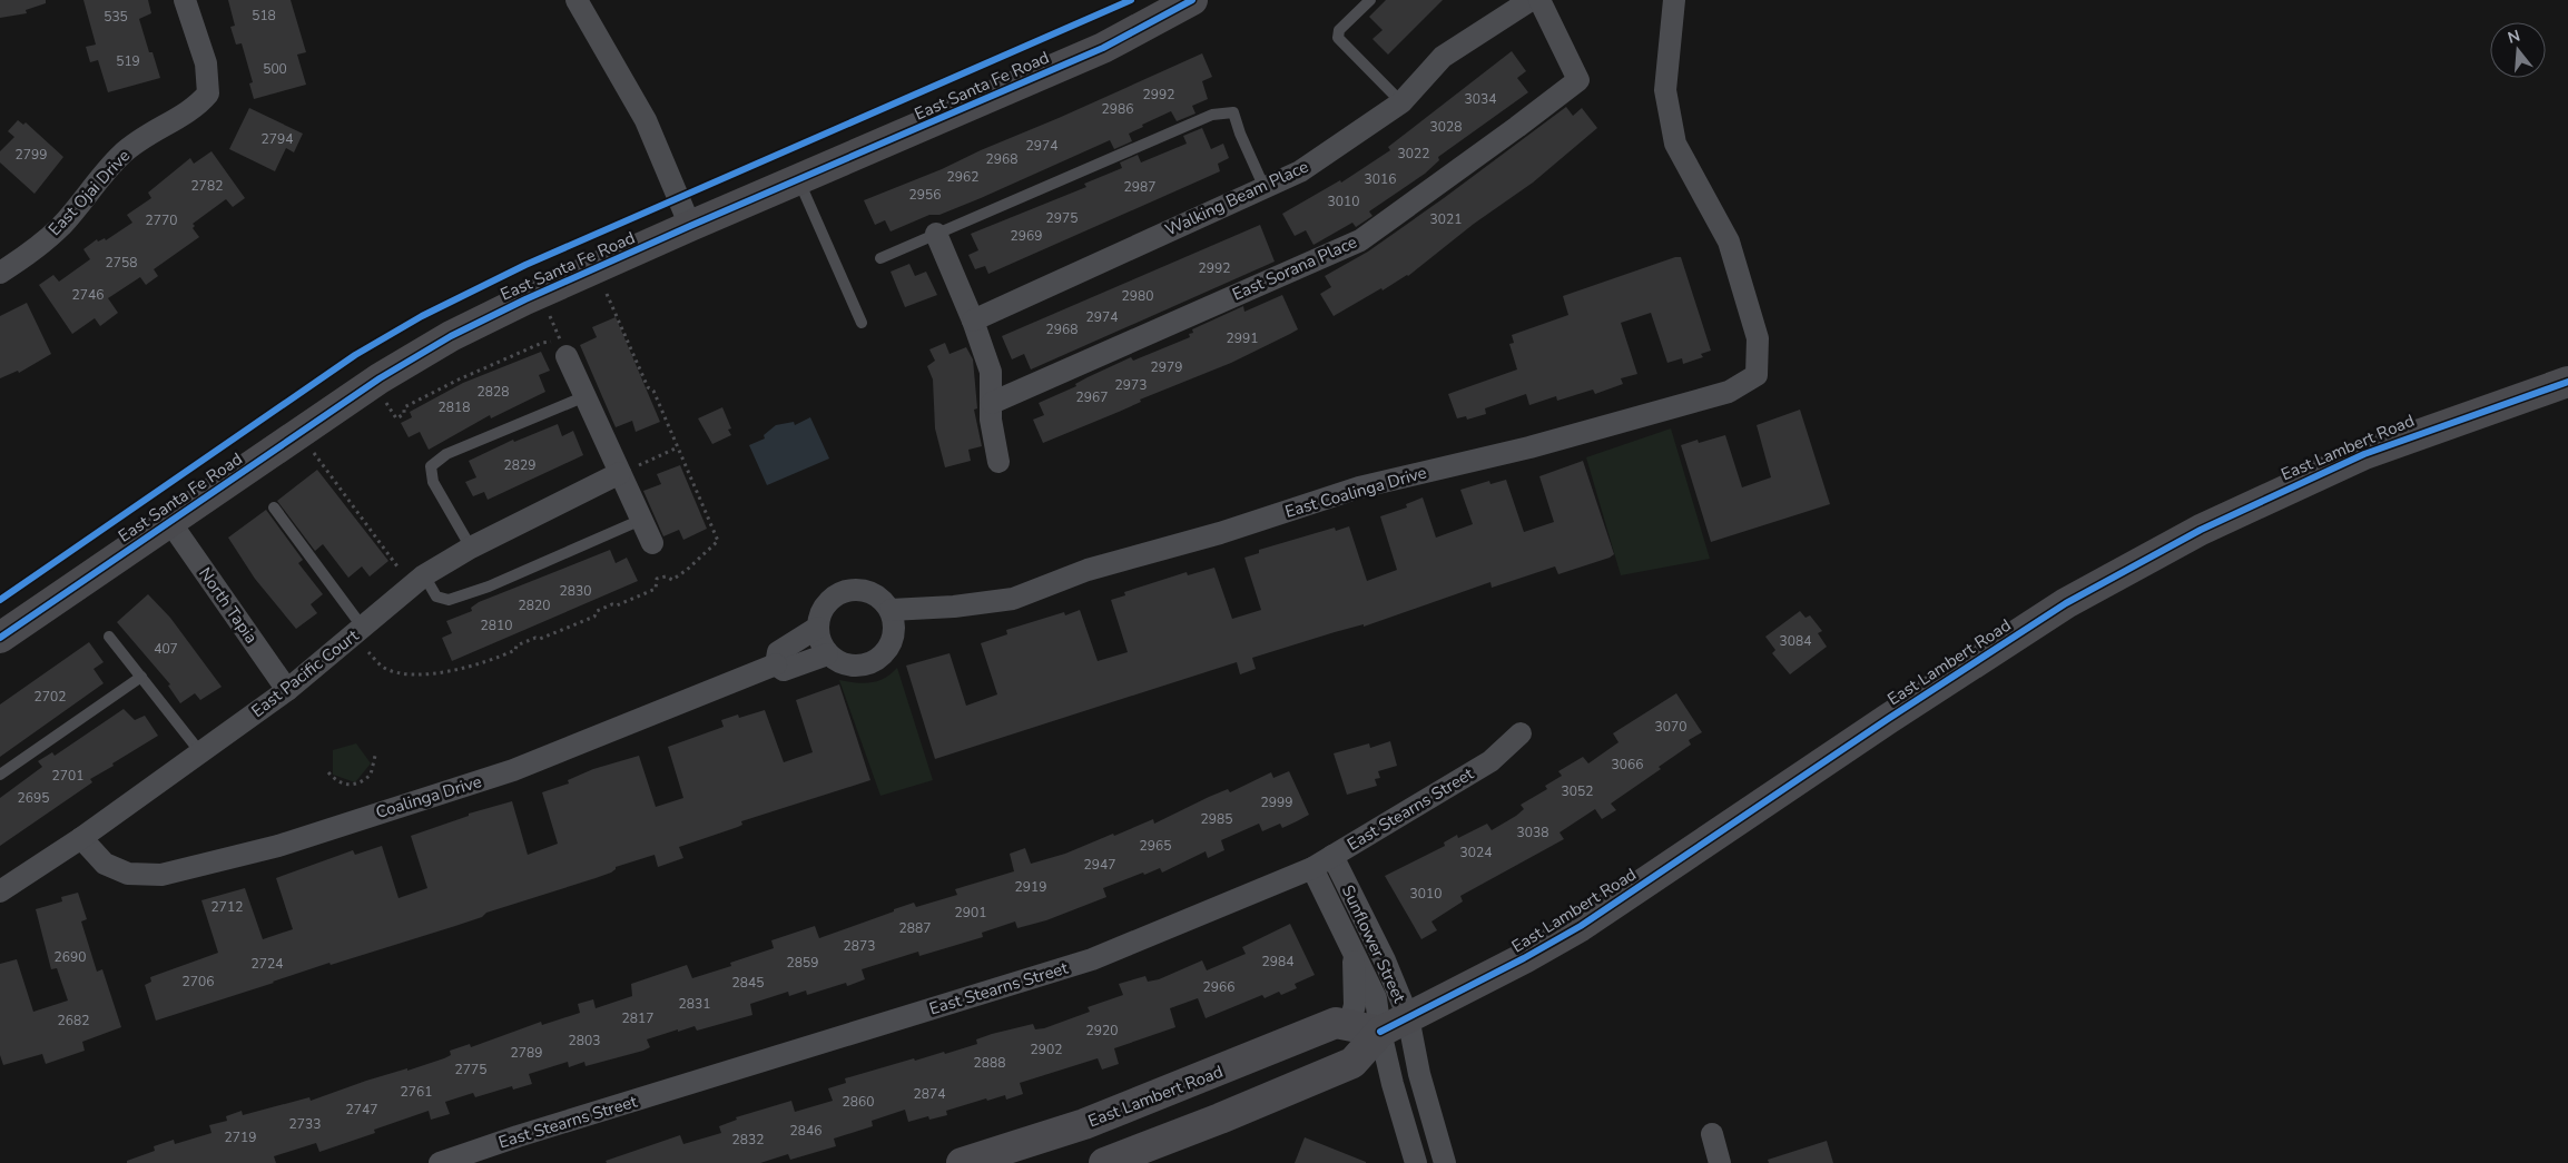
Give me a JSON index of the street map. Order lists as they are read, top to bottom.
{
  "streets": {
    "main road": ["East Santa Fe Road", "East Lambert Road"],
    "street": [
      "East Ojai Drive",
      "Walking Beam Place",
      "East Sorana Place",
      "East Coalinga Drive",
      "North Tapia",
      "East Pacific Court",
      "Coalinga Drive",
      "East Stearns Street",
      "Sunflower Street"
    ]
  },
  "crossings": [
    ["East Santa Fe Road", "North Tapia"],
    ["East Lambert Road", "Sunflower Street"],
    ["East Coalinga Drive", "Coalinga Drive"],
    ["North Tapia", "East Pacific Court"],
    ["East Pacific Court", "Coalinga Drive"],
    ["East Stearns Street", "Sunflower Street"]
  ],
  "house_numbers": [
    "518",
    "535",
    "519",
    "500",
    "2992",
    "3034",
    "2986",
    "3028",
    "2794",
    "2974",
    "3022",
    "2799",
    "2968",
    "2962",
    "3016",
    "2782",
    "2987",
    "2956",
    "3010",
    "2975",
    "3021",
    "2770",
    "2969",
    "2758",
    "2992",
    "2746",
    "2980",
    "2974",
    "2968",
    "2991",
    "2979",
    "2973",
    "2828",
    "2967",
    "2818",
    "2829",
    "2830",
    "2820",
    "2810",
    "3084",
    "407",
    "2702",
    "3070",
    "3066",
    "2701",
    "3052",
    "2695",
    "2999",
    "2985",
    "3038",
    "2965",
    "3024",
    "2947",
    "2919",
    "3010",
    "2712",
    "2901",
    "2887",
    "2873",
    "2690",
    "2984",
    "2859",
    "2724",
    "2706",
    "2845",
    "2966",
    "2831",
    "2817",
    "2682",
    "2920",
    "2803",
    "2902",
    "2789",
    "2888",
    "2775",
    "2761",
    "2874",
    "2860",
    "2747",
    "2733",
    "2846",
    "2719",
    "2832"
  ],
  "north": "top"
}
